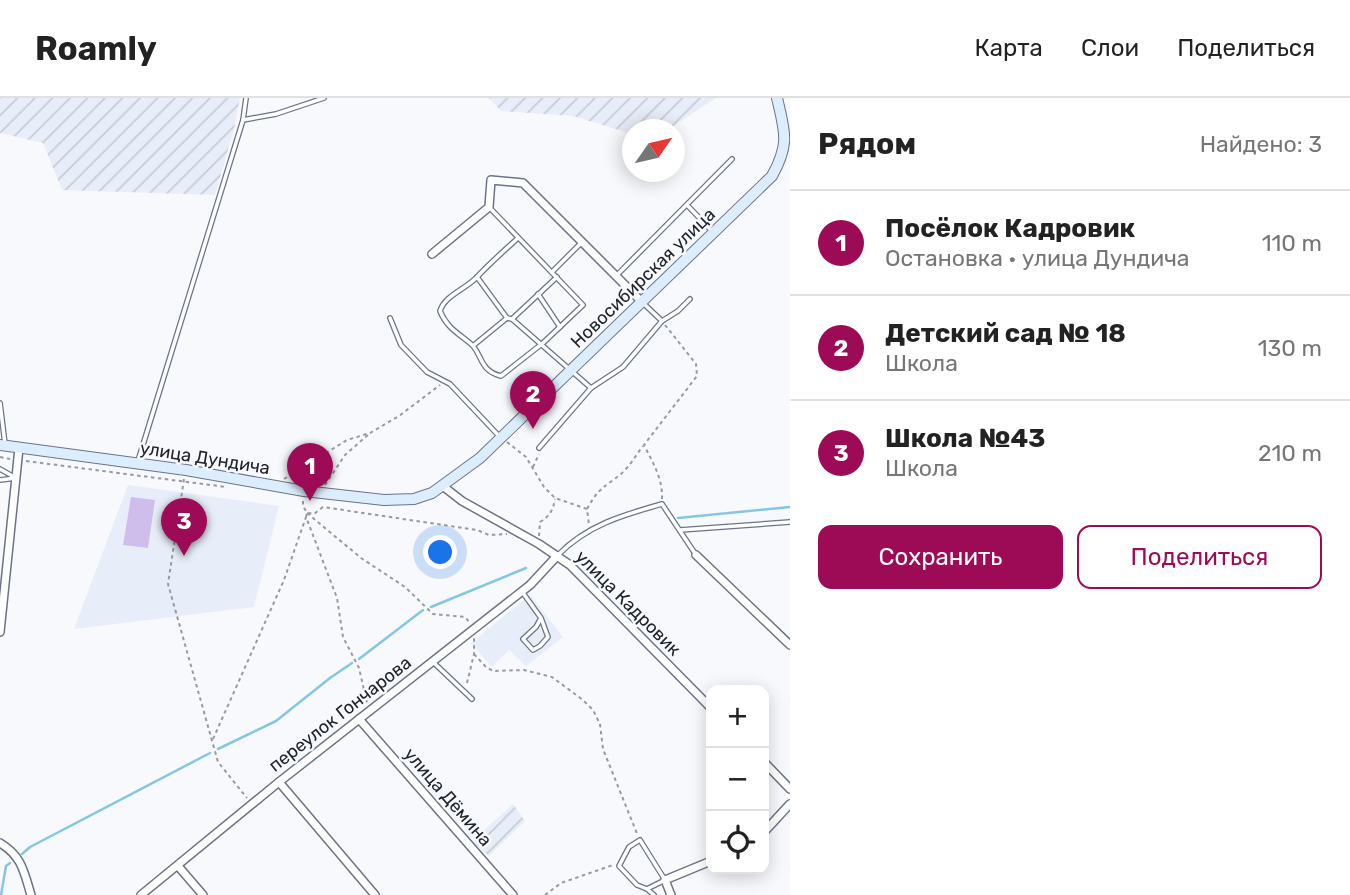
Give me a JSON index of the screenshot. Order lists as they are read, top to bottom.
{
  "streets": {
    "main road": ["Новосибирская улица", "улица Дундича"],
    "street": ["улица Кадровик", "переулок Гончарова", "улица Дёмина"]
  },
  "crossings": [
    ["Новосибирская улица", "улица Дундича"],
    ["Новосибирская улица", "улица Кадровик"],
    ["улица Дундича", "улица Кадровик"],
    ["улица Кадровик", "переулок Гончарова"],
    ["переулок Гончарова", "улица Дёмина"]
  ],
  "north": "top right",
  "page": {
    "header": "Roamly",
    "nav": ["Карта", "Слои", "Поделиться"],
    "heading": ["Рядом", "Найдено: 3"],
    "list": [
      {
        "mark": "1",
        "name": "Посёлок Кадровик",
        "note": "Остановка · улица Дундича",
        "value": "110 m"
      },
      {
        "mark": "2",
        "name": "Детский сад № 18",
        "note": "Школа",
        "value": "130 m"
      },
      {
        "mark": "3",
        "name": "Школа №43",
        "note": "Школа",
        "value": "210 m"
      }
    ],
    "pins": ["2", "1", "3"],
    "buttons": ["Сохранить", "Поделиться"],
    "map_buttons": ["+", "−"]
  }
}
